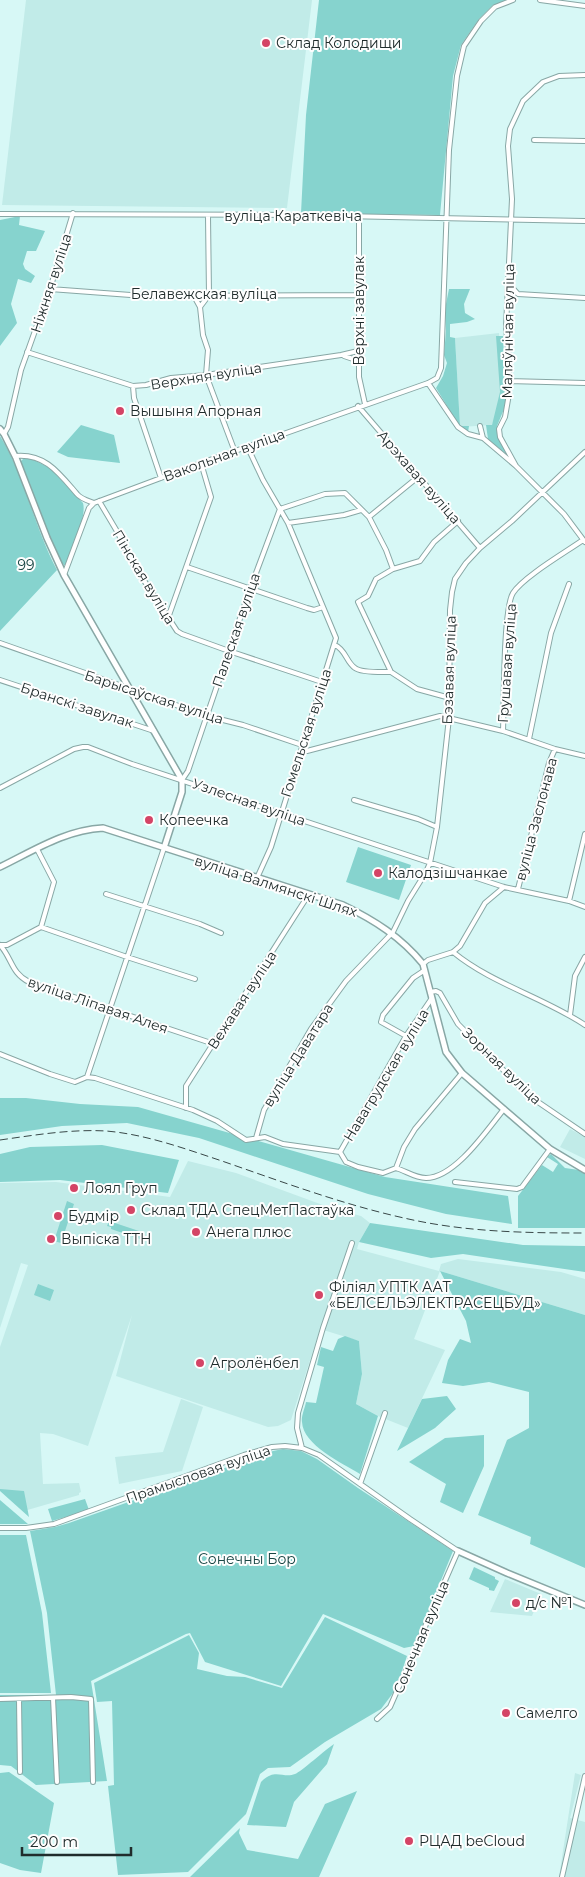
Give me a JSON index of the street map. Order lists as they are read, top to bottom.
{
  "streets": {
    "main road": ["вуліца Валмянскі Шлях"],
    "street": [
      "вуліца Караткевіча",
      "Ніжняя вуліца",
      "Белавежская вуліца",
      "Верхні завулак",
      "Маляўнічая вуліца",
      "Верхняя вуліца",
      "Вакольная вуліца",
      "Арэхавая вуліца",
      "Пінская вуліца",
      "Палеская вуліца",
      "Грушавая вуліца",
      "Бэзавая вуліца",
      "Барысаўская вуліца",
      "Бранскі завулак",
      "Гомельская вуліца",
      "Узлесная вуліца",
      "вуліца Заслонава",
      "Вежавая вуліца",
      "вуліца Ліпавая Алея",
      "вуліца Даватара",
      "Зорная вуліца",
      "Навагрудская вуліца",
      "Прамысловая вуліца",
      "Сонечная вуліца"
    ]
  },
  "crossings": [
    ["вуліца Караткевіча", "Ніжняя вуліца"],
    ["вуліца Караткевіча", "Верхні завулак"],
    ["вуліца Караткевіча", "Маляўнічая вуліца"],
    ["Ніжняя вуліца", "Белавежская вуліца"],
    ["Ніжняя вуліца", "Верхняя вуліца"],
    ["Белавежская вуліца", "Верхні завулак"],
    ["Верхні завулак", "Верхняя вуліца"],
    ["Верхні завулак", "Вакольная вуліца"],
    ["Вакольная вуліца", "Арэхавая вуліца"],
    ["Вакольная вуліца", "Пінская вуліца"],
    ["Арэхавая вуліца", "Бэзавая вуліца"],
    ["Пінская вуліца", "Палеская вуліца"],
    ["Пінская вуліца", "Гомельская вуліца"],
    ["Палеская вуліца", "Барысаўская вуліца"],
    ["Палеская вуліца", "Узлесная вуліца"],
    ["Грушавая вуліца", "вуліца Заслонава"],
    ["Бэзавая вуліца", "Узлесная вуліца"],
    ["Бэзавая вуліца", "вуліца Заслонава"],
    ["Бэзавая вуліца", "вуліца Валмянскі Шлях"],
    ["Бэзавая вуліца", "вуліца Даватара"],
    ["Барысаўская вуліца", "Гомельская вуліца"],
    ["Гомельская вуліца", "Узлесная вуліца"],
    ["Гомельская вуліца", "вуліца Валмянскі Шлях"],
    ["Узлесная вуліца", "вуліца Заслонава"],
    ["вуліца Валмянскі Шлях", "Вежавая вуліца"],
    ["вуліца Валмянскі Шлях", "вуліца Даватара"],
    ["Вежавая вуліца", "вуліца Ліпавая Алея"],
    ["Зорная вуліца", "Навагрудская вуліца"],
    ["Прамысловая вуліца", "Сонечная вуліца"]
  ],
  "parks": ["99", "Сонечны Бор"],
  "places": [
    "Склад Колодищи",
    "Вышыня Апорная",
    "Копеечка",
    "Калодзішчанкае",
    "Лоял Груп",
    "Склад ТДА СпецМетПастаўка",
    "Будмір",
    "Анега плюс",
    "Выпіска ТТН",
    "Філіял УПТК ААТ «БЕЛСЕЛЬЭЛЕКТРАСЕЦБУД»",
    "Агролёнбел",
    "д/с №1",
    "Самелго",
    "РЦАД beCloud"
  ],
  "scale_bar": "200 m"
}
